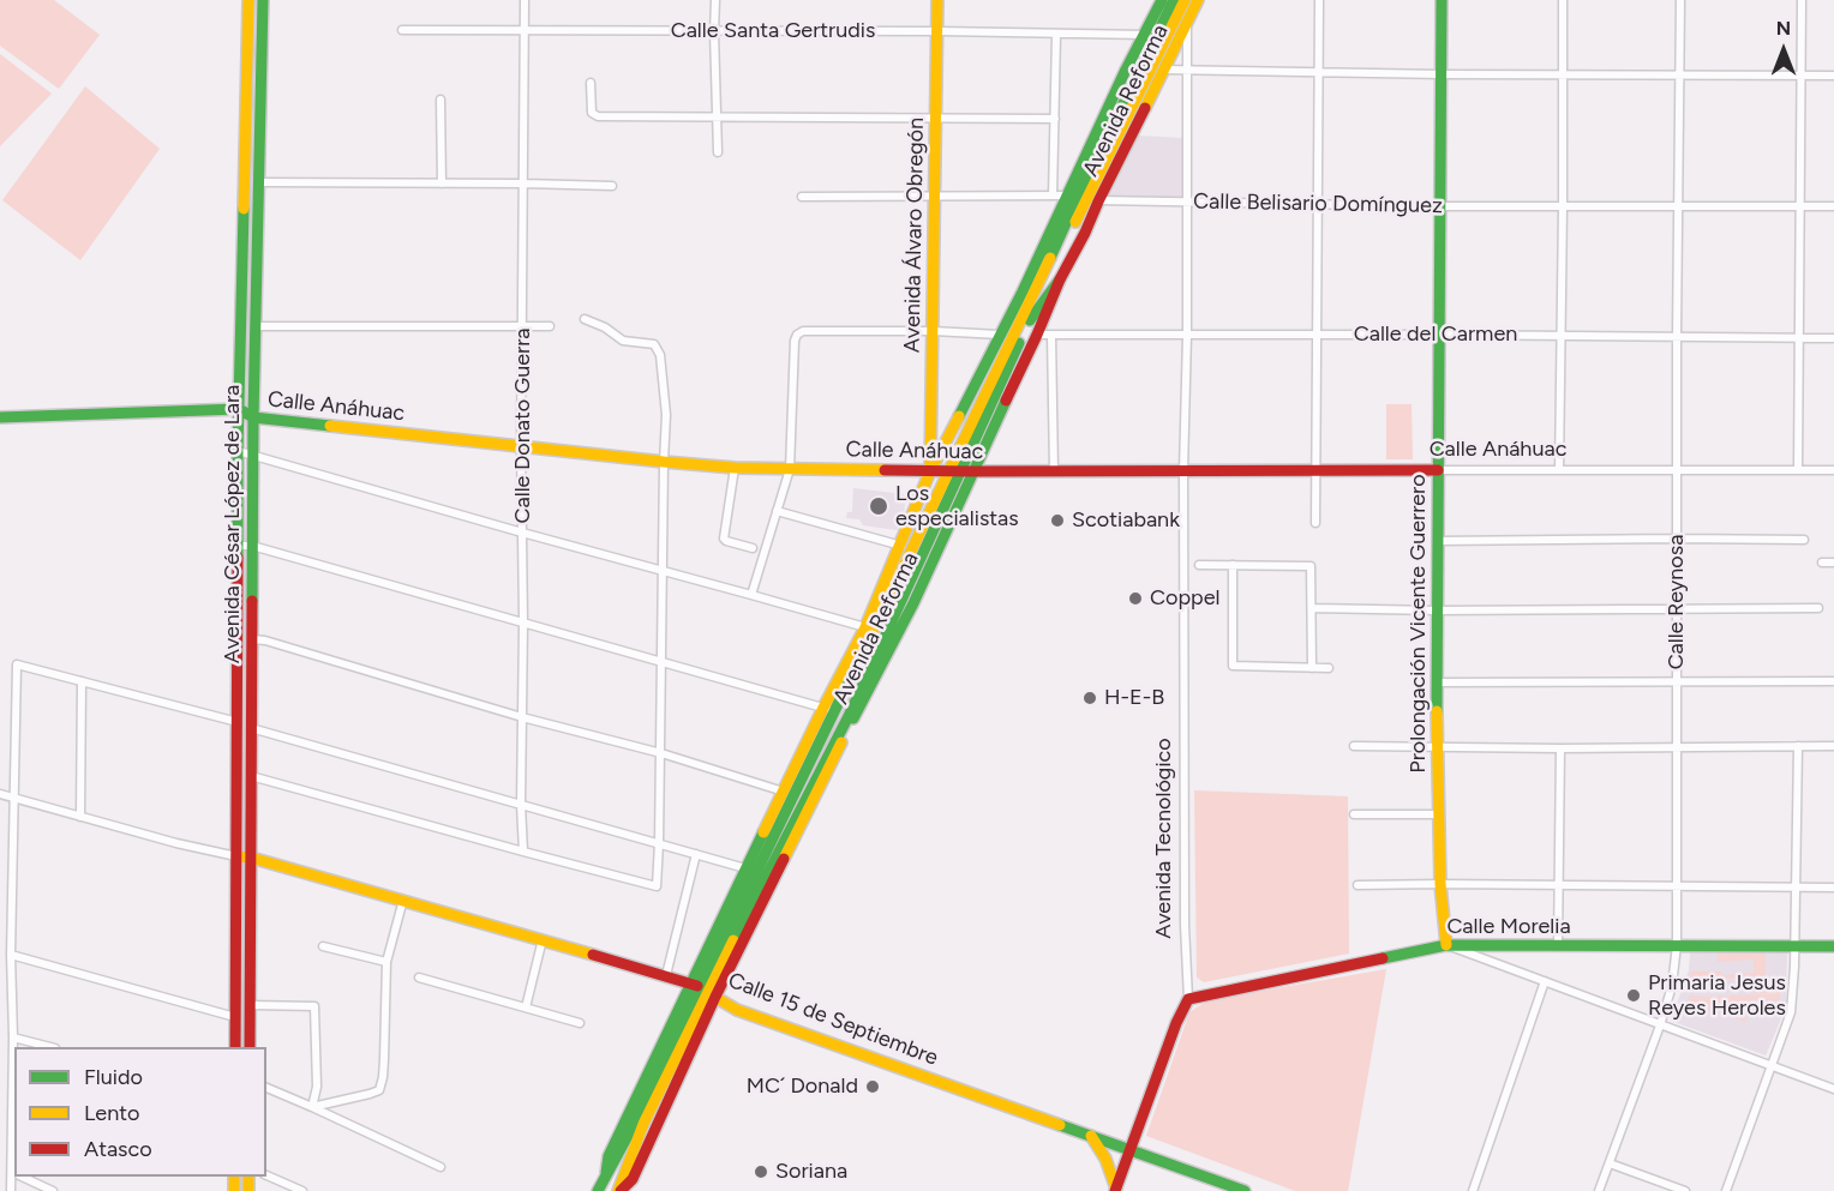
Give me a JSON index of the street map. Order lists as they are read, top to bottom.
{
  "streets": {
    "street": [
      "Calle Santa Gertrudis",
      "Avenida Reforma",
      "Calle Belisario Domínguez",
      "Avenida Álvaro Obregón",
      "Calle del Carmen",
      "Calle Anáhuac",
      "Calle Donato Guerra",
      "Avenida César López de Lara",
      "Calle Reynosa",
      "Prolongación Vicente Guerrero",
      "Avenida Tecnológico",
      "Calle Morelia",
      "Calle 15 de Septiembre"
    ]
  },
  "crossings": [
    ["Calle Santa Gertrudis", "Avenida Reforma"],
    ["Calle Santa Gertrudis", "Avenida Álvaro Obregón"],
    ["Calle Santa Gertrudis", "Calle Donato Guerra"],
    ["Avenida Reforma", "Calle Belisario Domínguez"],
    ["Avenida Reforma", "Avenida Álvaro Obregón"],
    ["Avenida Reforma", "Calle del Carmen"],
    ["Avenida Reforma", "Calle Anáhuac"],
    ["Avenida Reforma", "Avenida Tecnológico"],
    ["Avenida Reforma", "Calle 15 de Septiembre"],
    ["Calle Belisario Domínguez", "Avenida Álvaro Obregón"],
    ["Calle Belisario Domínguez", "Calle Reynosa"],
    ["Calle Belisario Domínguez", "Prolongación Vicente Guerrero"],
    ["Calle Belisario Domínguez", "Avenida Tecnológico"],
    ["Avenida Álvaro Obregón", "Calle Anáhuac"],
    ["Calle del Carmen", "Calle Reynosa"],
    ["Calle del Carmen", "Prolongación Vicente Guerrero"],
    ["Calle del Carmen", "Avenida Tecnológico"],
    ["Calle Anáhuac", "Calle Donato Guerra"],
    ["Calle Anáhuac", "Avenida César López de Lara"],
    ["Calle Anáhuac", "Calle Reynosa"],
    ["Calle Anáhuac", "Prolongación Vicente Guerrero"],
    ["Calle Anáhuac", "Avenida Tecnológico"],
    ["Avenida César López de Lara", "Calle 15 de Septiembre"],
    ["Calle Reynosa", "Calle Morelia"],
    ["Prolongación Vicente Guerrero", "Calle Morelia"],
    ["Avenida Tecnológico", "Calle Morelia"],
    ["Avenida Tecnológico", "Calle 15 de Septiembre"]
  ],
  "places": [
    "Los especialistas",
    "Scotiabank",
    "Coppel",
    "H-E-B",
    "Primaria Jesus Reyes Heroles",
    "MC´ Donald",
    "Soriana"
  ],
  "legend": ["Fluido", "Lento", "Atasco"],
  "north": "top"
}
